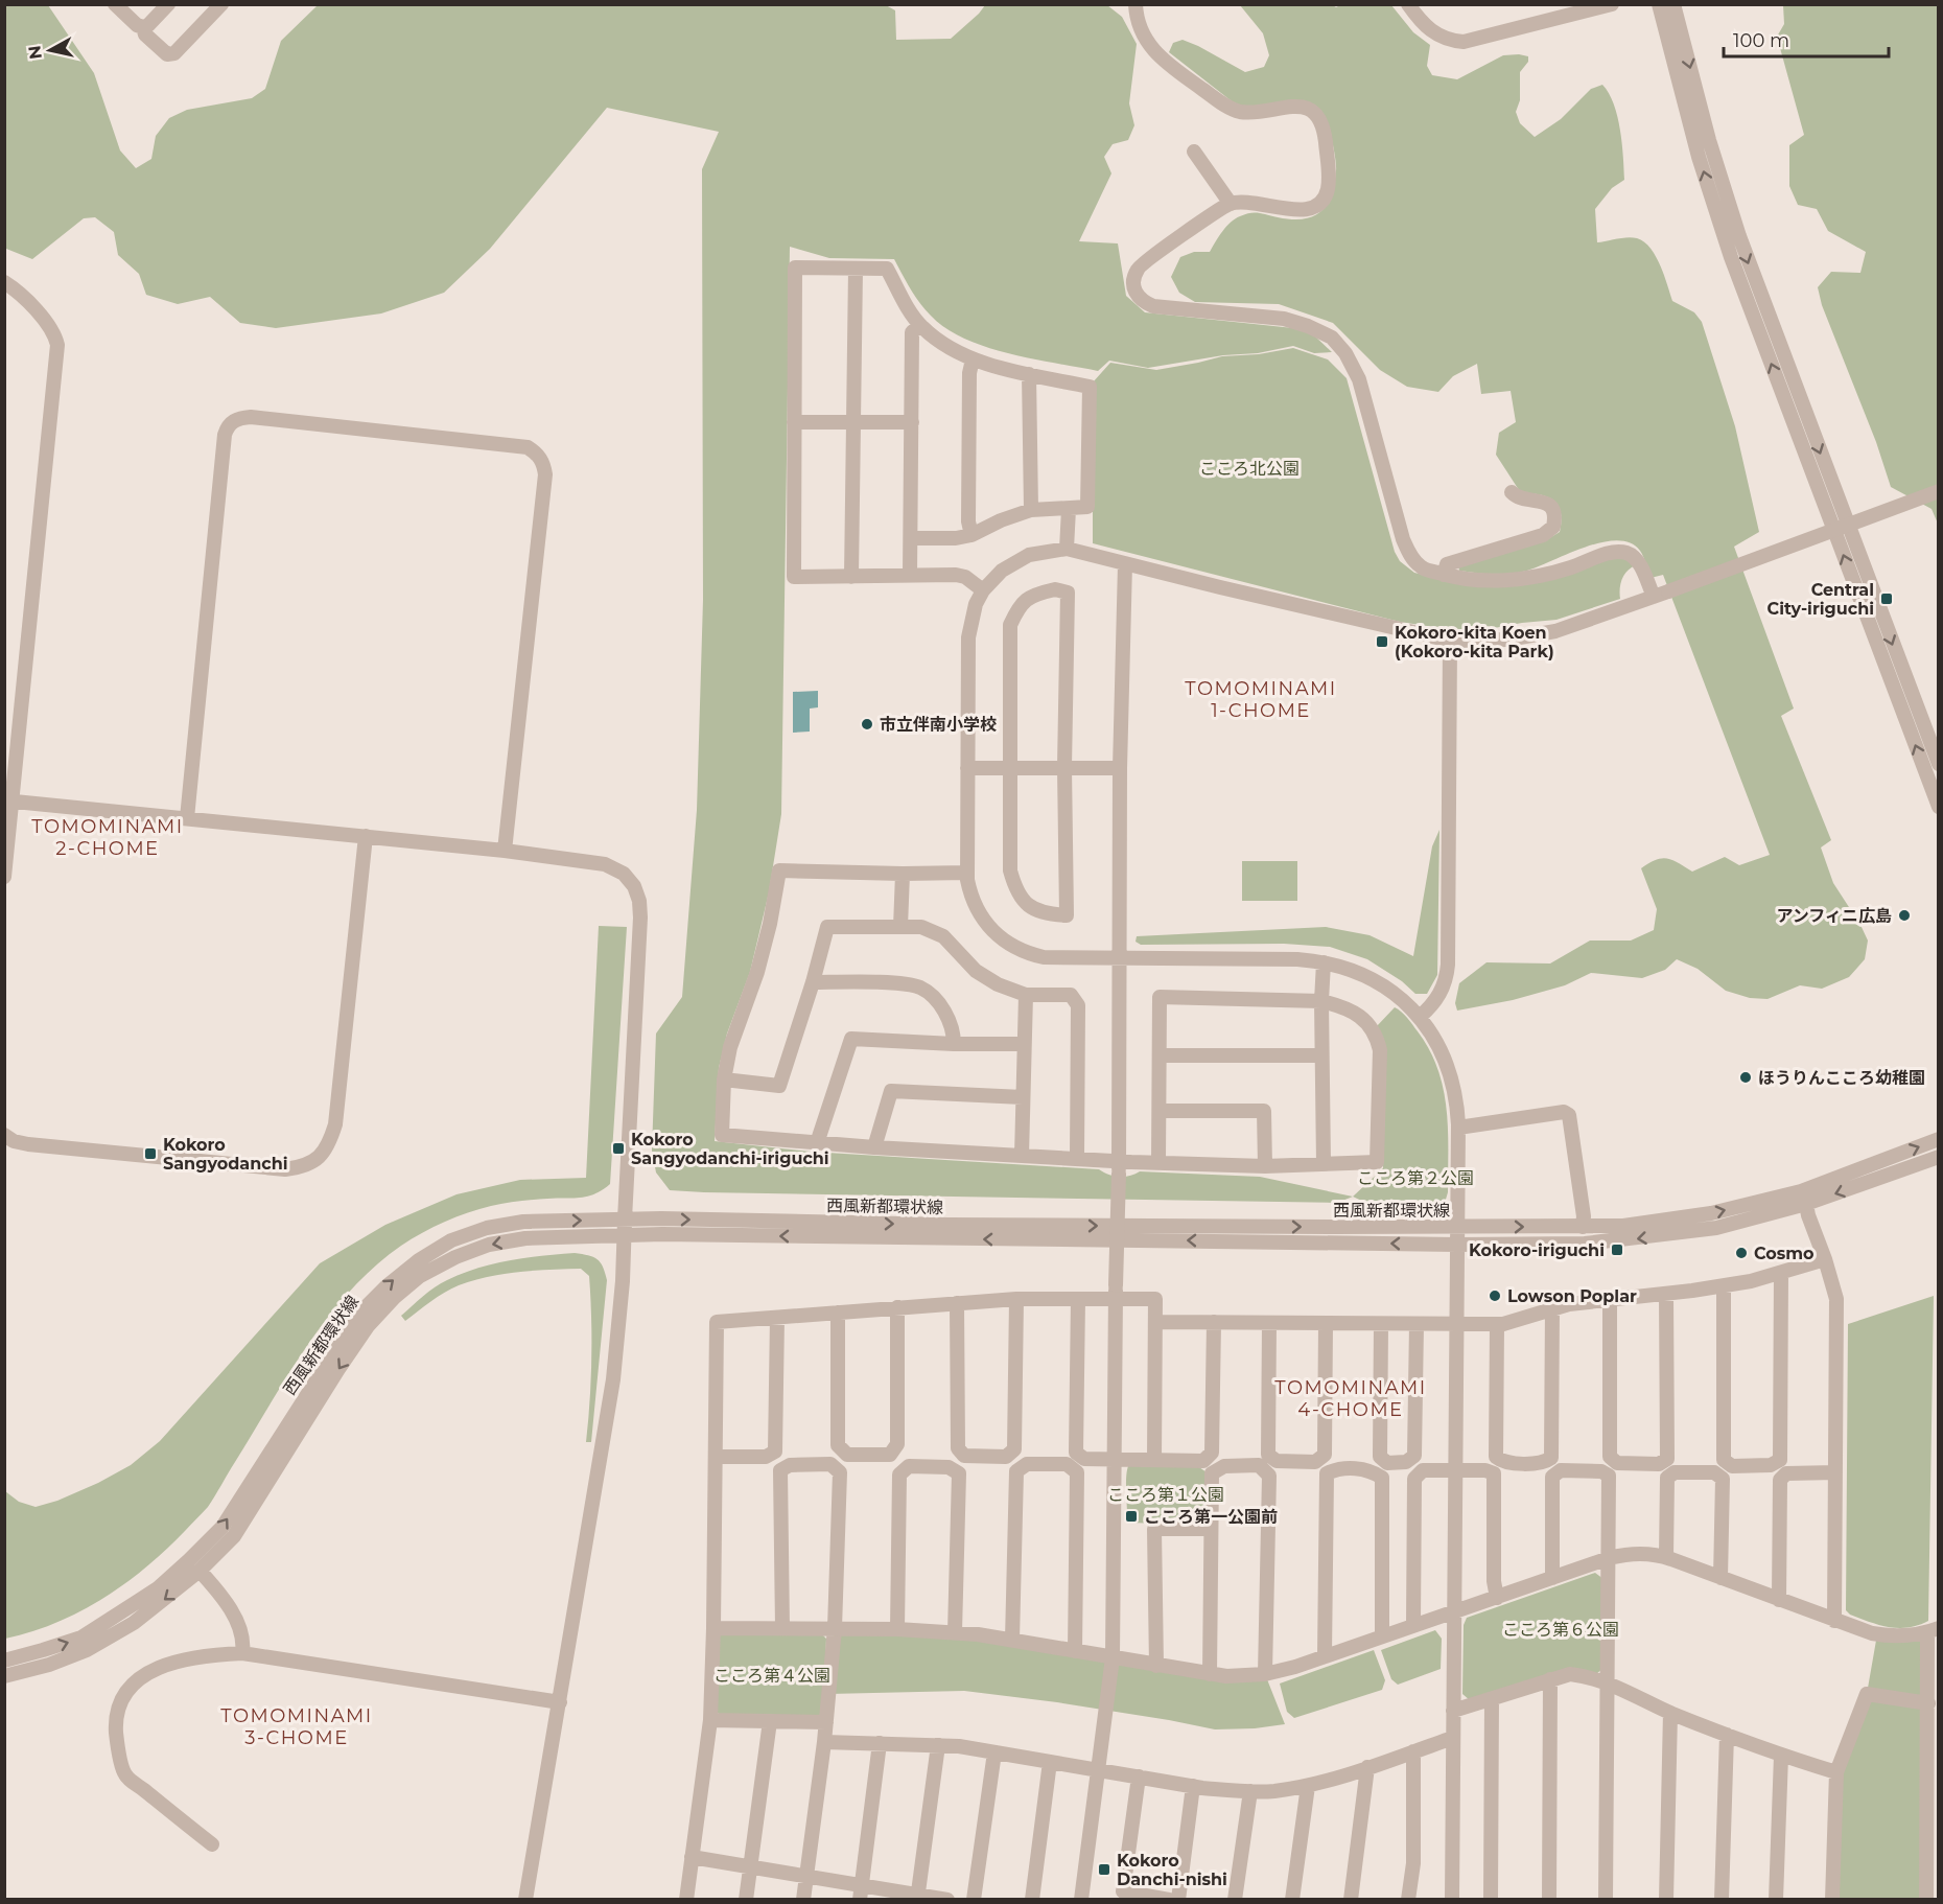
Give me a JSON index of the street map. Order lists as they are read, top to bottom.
{
  "streets": {
    "street": ["西風新都環状線"]
  },
  "districts": [
    "TOMOMINAMI 1-CHOME",
    "TOMOMINAMI 2-CHOME",
    "TOMOMINAMI 4-CHOME",
    "TOMOMINAMI 3-CHOME"
  ],
  "parks": [
    "こころ北公園",
    "こころ第２公園",
    "こころ第１公園",
    "こころ第６公園",
    "こころ第４公園"
  ],
  "places": {
    "transit": [
      "Central City-iriguchi",
      "Kokoro-kita Koen (Kokoro-kita Park)",
      "Kokoro Sangyodanchi-iriguchi",
      "Kokoro Sangyodanchi",
      "Kokoro-iriguchi",
      "こころ第一公園前",
      "Kokoro Danchi-nishi"
    ],
    "other": [
      "市立伴南小学校",
      "アンフィニ広島",
      "ほうりんこころ幼稚園",
      "Cosmo",
      "Lowson Poplar"
    ]
  },
  "scale_bar": "100 m",
  "north": "left"
}
